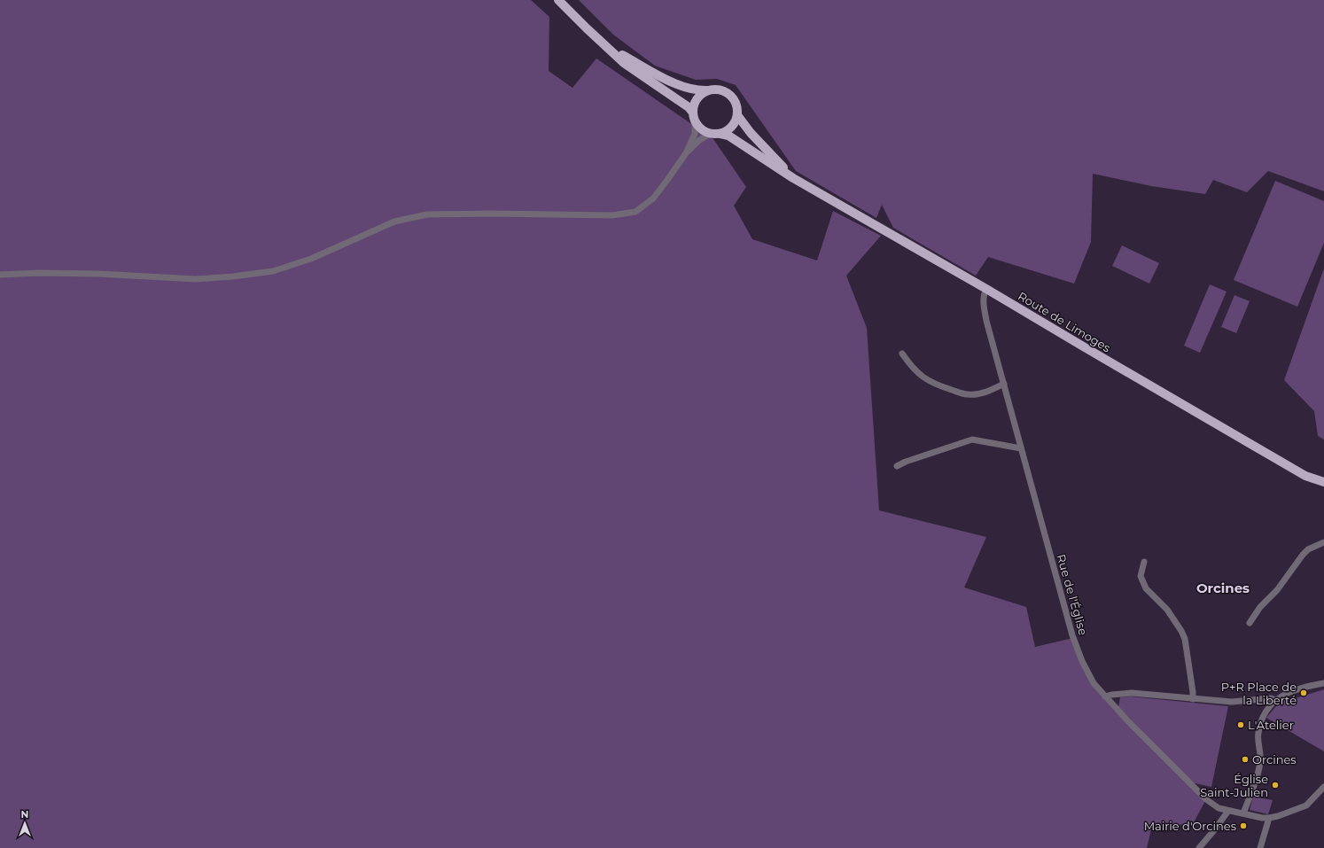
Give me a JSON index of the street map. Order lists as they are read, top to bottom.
{
  "streets": {
    "main road": ["Route de Limoges"],
    "street": ["Rue de l'Église"]
  },
  "crossings": [
    ["Route de Limoges", "Rue de l'Église"]
  ],
  "districts": ["Orcines"],
  "places": [
    "P+R Place de la Liberté",
    "L'Atelier",
    "Orcines",
    "Église Saint-Julien",
    "Mairie d'Orcines"
  ],
  "north": "top"
}
